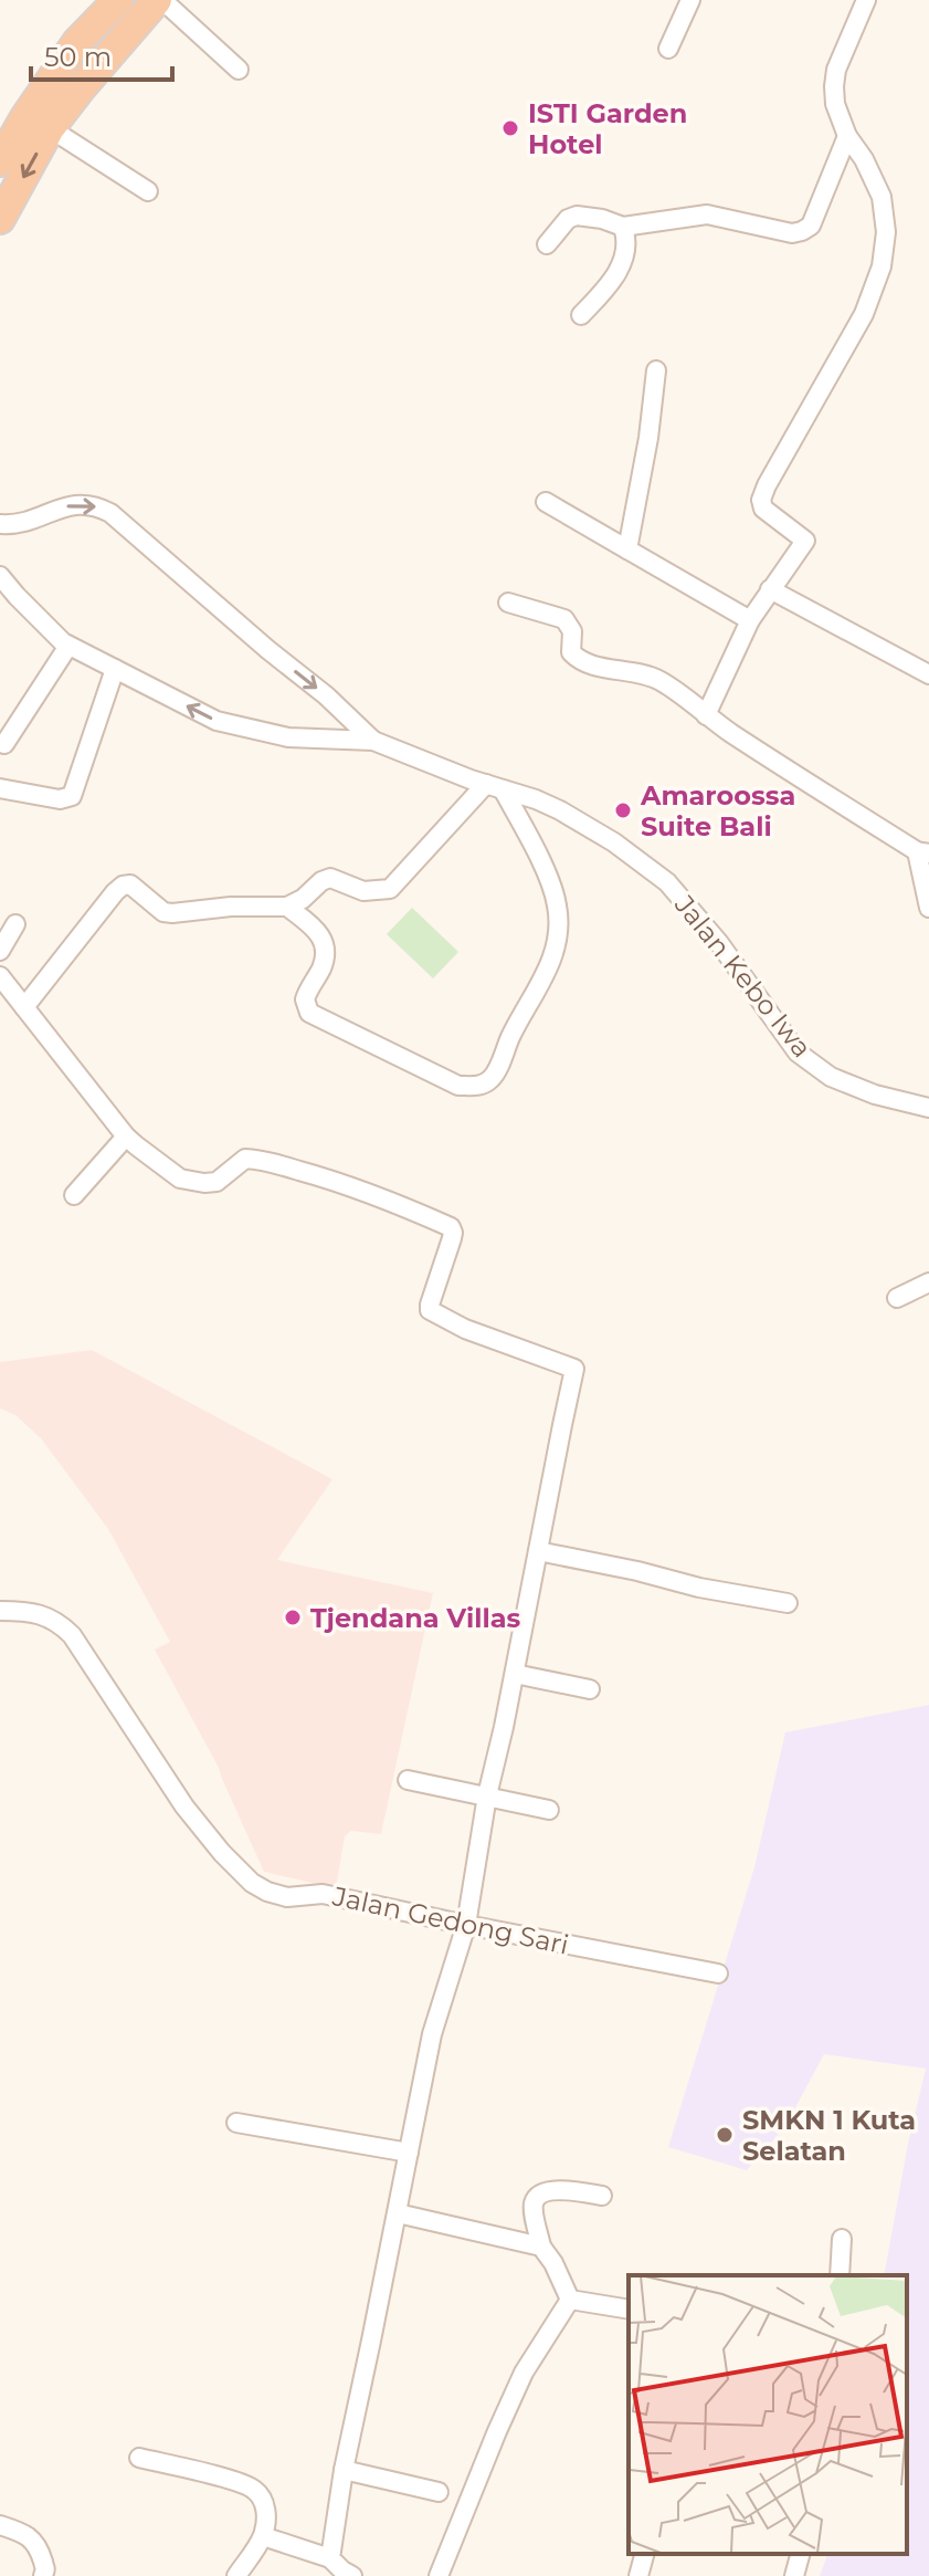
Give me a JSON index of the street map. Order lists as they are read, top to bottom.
{
  "streets": {
    "street": ["Jalan Kebo Iwa", "Jalan Gedong Sari"]
  },
  "places": [
    "ISTI Garden Hotel",
    "Amaroossa Suite Bali",
    "Tjendana Villas",
    "SMKN 1 Kuta Selatan"
  ],
  "scale_bar": "50 m"
}
